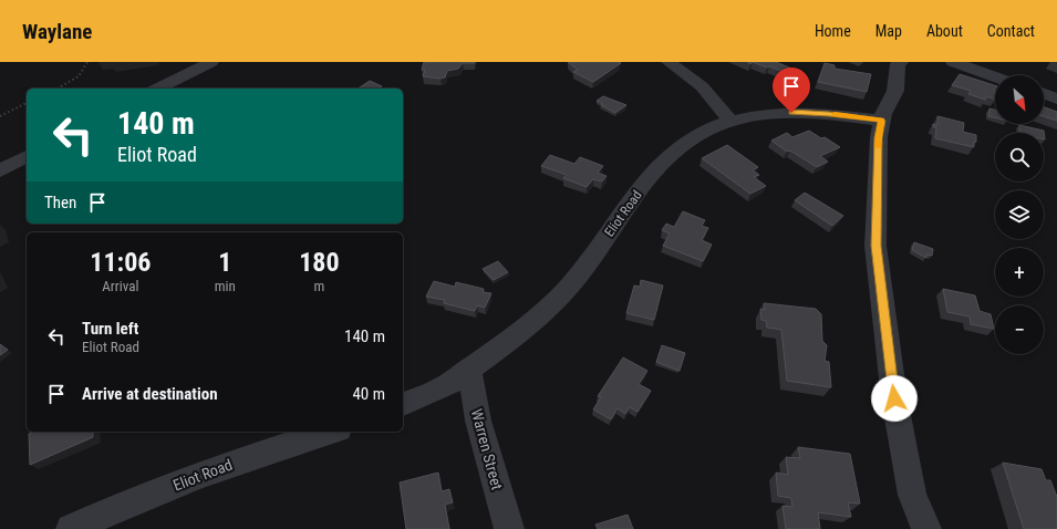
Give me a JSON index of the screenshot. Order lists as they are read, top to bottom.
{
  "streets": {
    "street": ["Eliot Road", "Warren Street"]
  },
  "crossings": [
    ["Eliot Road", "Warren Street"]
  ],
  "north": "bottom right",
  "page": {
    "header": "Waylane",
    "nav": [
      "Home",
      "Map",
      "About",
      "Contact"
    ],
    "map_buttons": ["+", "−"],
    "turn": ["140 m", "Eliot Road"],
    "then": "Then",
    "eta": [
      "11:06",
      "Arrival",
      "1",
      "min",
      "180",
      "m"
    ],
    "list": [
      {
        "name": "Turn left",
        "note": "Eliot Road",
        "value": "140 m"
      },
      {
        "name": "Arrive at destination",
        "value": "40 m"
      }
    ]
  }
}
